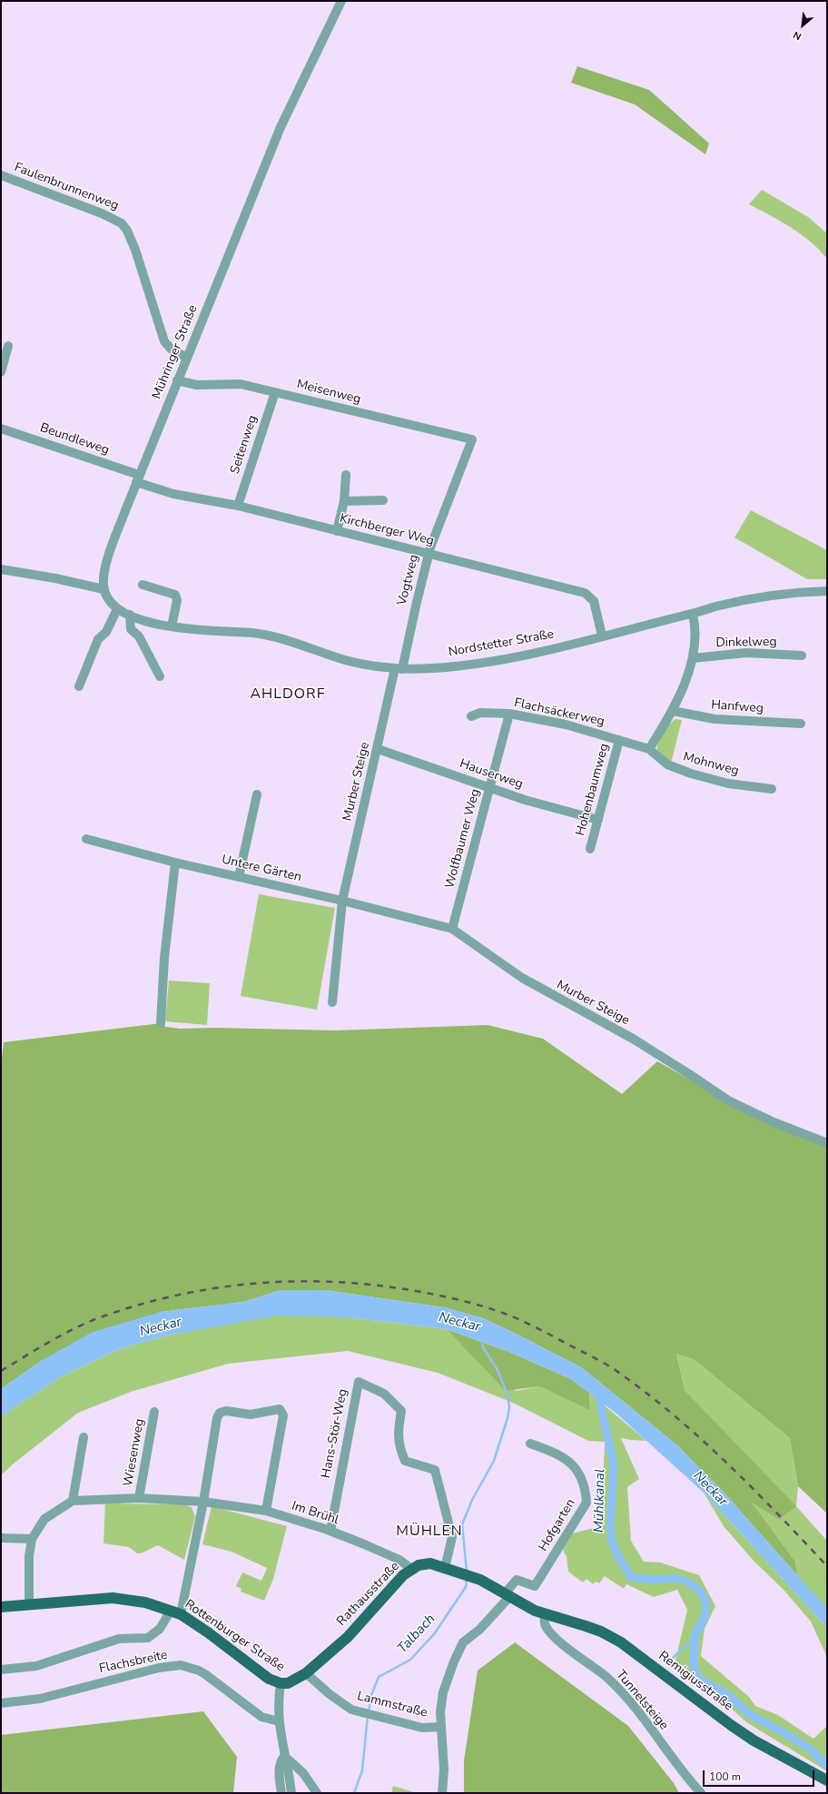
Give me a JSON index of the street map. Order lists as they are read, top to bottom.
{
  "streets": {
    "main road": ["Rathausstraße", "Rottenburger Straße", "Remigiusstraße"],
    "street": [
      "Faulenbrunnenweg",
      "Mühringer Straße",
      "Meisenweg",
      "Beundleweg",
      "Seitenweg",
      "Kirchberger Weg",
      "Vogtweg",
      "Dinkelweg",
      "Nordstetter Straße",
      "Hanfweg",
      "Flachsäckerweg",
      "Mohnweg",
      "Hauserweg",
      "Murber Steige",
      "Hohenbaumweg",
      "Wolfbaumer Weg",
      "Untere Gärten",
      "Hans-Stör-Weg",
      "Wiesenweg",
      "Im Brühl",
      "Hofgarten",
      "Flachsbreite",
      "Tunnelsteige",
      "Lammstraße"
    ]
  },
  "crossings": [
    ["Faulenbrunnenweg", "Mühringer Straße"],
    ["Mühringer Straße", "Meisenweg"],
    ["Mühringer Straße", "Beundleweg"],
    ["Mühringer Straße", "Kirchberger Weg"],
    ["Meisenweg", "Seitenweg"],
    ["Meisenweg", "Vogtweg"],
    ["Beundleweg", "Kirchberger Weg"],
    ["Seitenweg", "Kirchberger Weg"],
    ["Kirchberger Weg", "Vogtweg"],
    ["Kirchberger Weg", "Nordstetter Straße"],
    ["Vogtweg", "Nordstetter Straße"],
    ["Vogtweg", "Murber Steige"],
    ["Nordstetter Straße", "Murber Steige"],
    ["Flachsäckerweg", "Hohenbaumweg"],
    ["Flachsäckerweg", "Wolfbaumer Weg"],
    ["Mohnweg", "Hohenbaumweg"],
    ["Hauserweg", "Murber Steige"],
    ["Hauserweg", "Hohenbaumweg"],
    ["Hauserweg", "Wolfbaumer Weg"],
    ["Murber Steige", "Wolfbaumer Weg"],
    ["Murber Steige", "Untere Gärten"],
    ["Hans-Stör-Weg", "Im Brühl"],
    ["Hans-Stör-Weg", "Rathausstraße"],
    ["Wiesenweg", "Im Brühl"],
    ["Im Brühl", "Rathausstraße"],
    ["Im Brühl", "Rottenburger Straße"],
    ["Hofgarten", "Rathausstraße"],
    ["Rathausstraße", "Rottenburger Straße"],
    ["Rathausstraße", "Remigiusstraße"],
    ["Rathausstraße", "Tunnelsteige"],
    ["Rathausstraße", "Lammstraße"],
    ["Rottenburger Straße", "Flachsbreite"],
    ["Remigiusstraße", "Tunnelsteige"]
  ],
  "districts": ["AHLDORF", "MÜHLEN"],
  "water": ["Neckar", "Mühlkanal", "Talbach"],
  "scale_bar": "100 m",
  "north": "bottom left"
}
